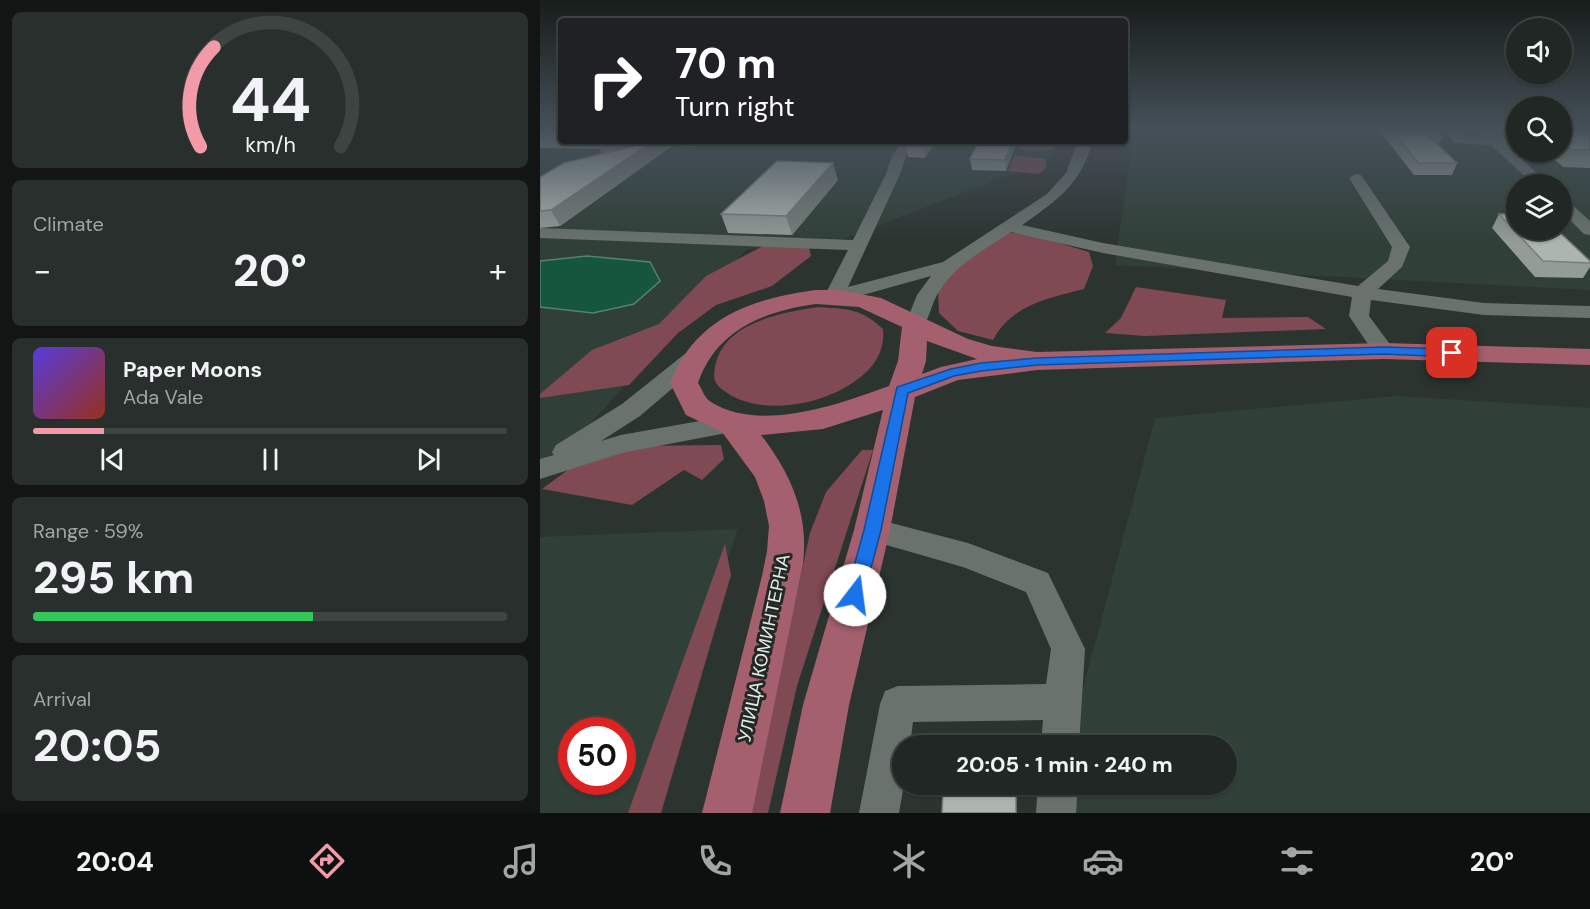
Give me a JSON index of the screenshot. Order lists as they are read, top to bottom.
{
  "streets": {
    "main road": ["УЛИЦА КОМИНТЕРНА"]
  },
  "page": {
    "turn": ["70 m", "Turn right"],
    "tile": [
      "Climate",
      ["Range · 59%", "295 km"],
      ["Arrival", "20:05"]
    ],
    "heat": ["−", "20°", "+"],
    "song": ["Paper Moons", "Ada Vale"],
    "limit": "50",
    "trip": "20:05 · 1 min · 240 m",
    "tabs": ["20:04", "20°"],
    "gauge": ["44", "km/h"]
  }
}
